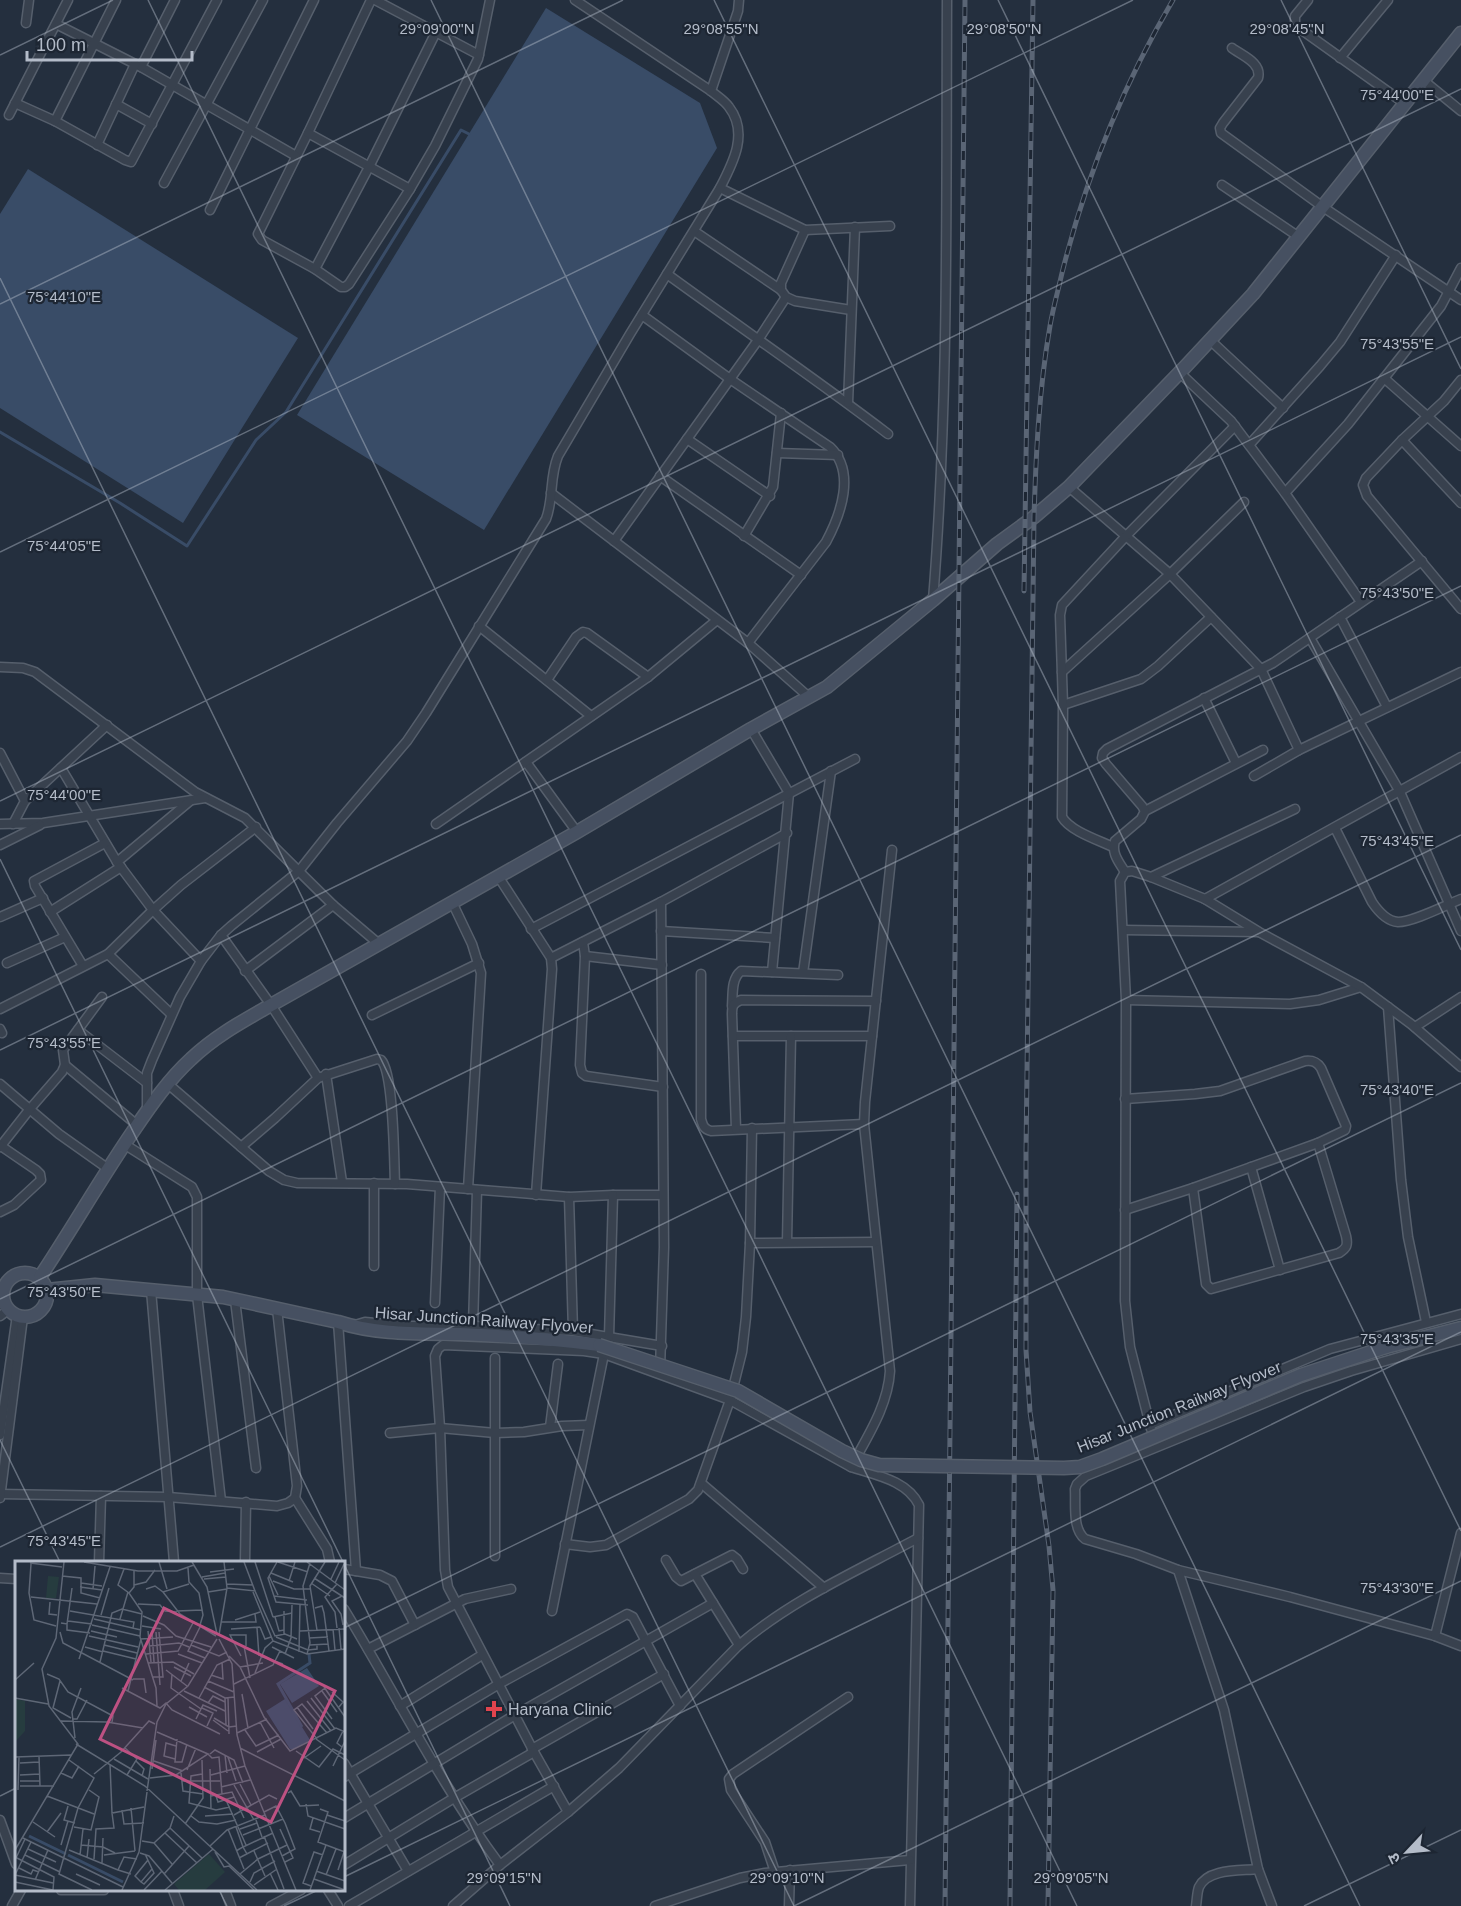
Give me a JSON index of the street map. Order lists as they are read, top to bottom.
{
  "streets": {
    "street": ["Hisar Junction Railway Flyover"]
  },
  "places": {
    "health": ["Haryana Clinic"]
  },
  "scale_bar": "100 m",
  "north": "bottom left",
  "coordinates": [
    "29°09'00\"N",
    "29°08'50\"N",
    "29°08'55\"N",
    "29°08'45\"N",
    "75°44'00\"E",
    "75°44'10\"E",
    "75°43'55\"E",
    "75°44'05\"E",
    "75°43'50\"E",
    "75°43'45\"E",
    "75°43'40\"E",
    "75°43'35\"E",
    "75°43'30\"E",
    "29°09'15\"N",
    "29°09'10\"N",
    "29°09'05\"N"
  ]
}
